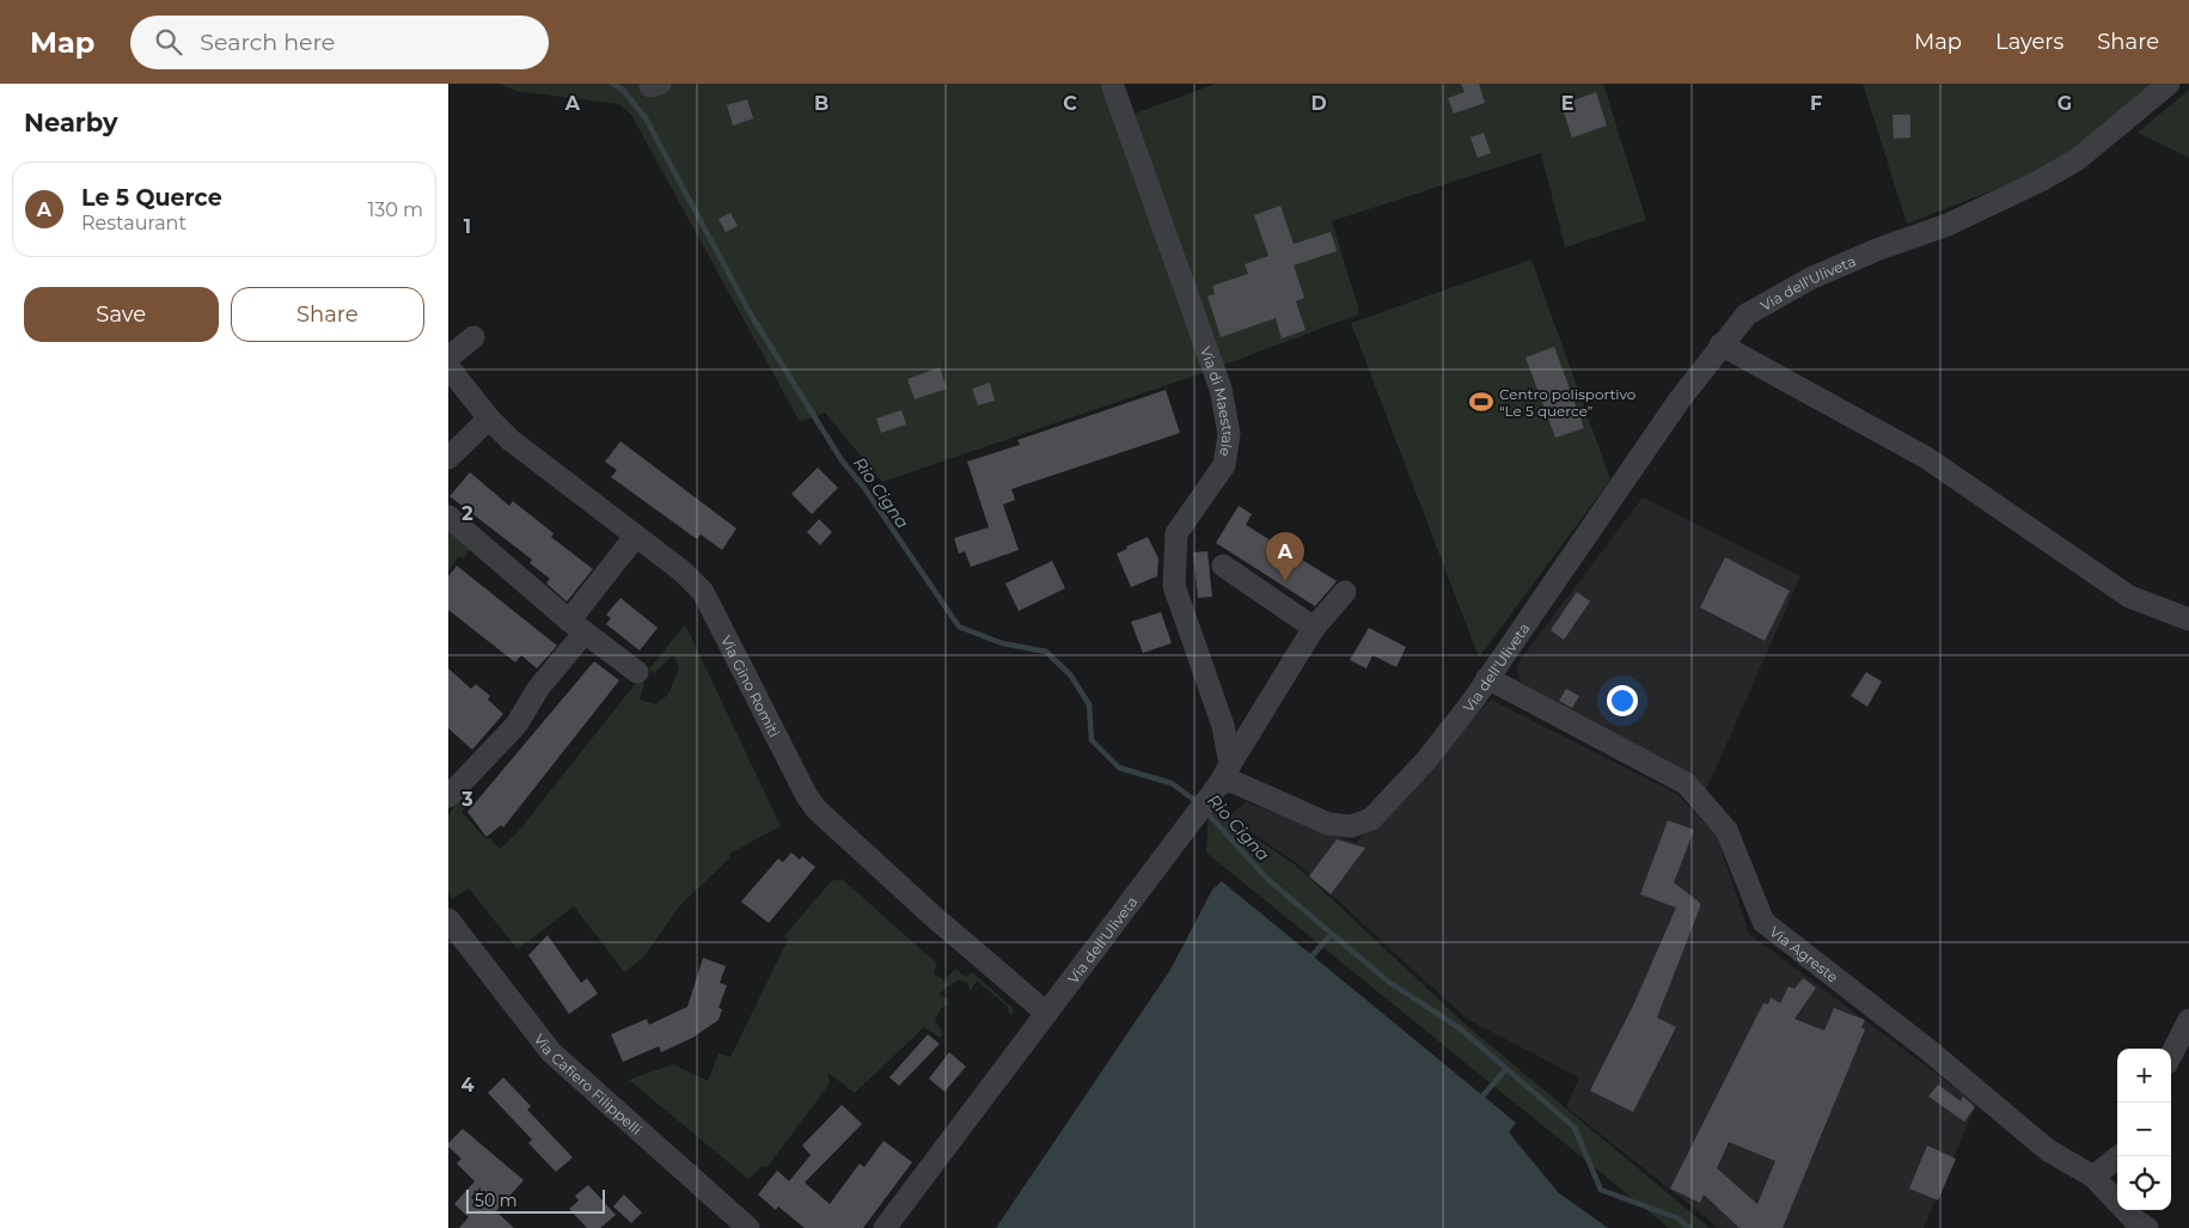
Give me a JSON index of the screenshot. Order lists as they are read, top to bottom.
{
  "streets": {
    "street": [
      "Via dell'Uliveta",
      "Via di Maestrale",
      "Via Gino Romiti",
      "Via Agreste",
      "Via Cafiero Filippelli"
    ]
  },
  "crossings": [
    ["Via dell'Uliveta", "Via di Maestrale"],
    ["Via dell'Uliveta", "Via Gino Romiti"],
    ["Via dell'Uliveta", "Via Agreste"]
  ],
  "water": ["Rio Cigna"],
  "places": {
    "sports": ["Centro polisportivo “Le 5 querce”"]
  },
  "scale_bar": "50 m",
  "page": {
    "header": "Map",
    "search": "Search here",
    "nav": ["Map", "Layers", "Share"],
    "heading": "Nearby",
    "list": [
      {
        "mark": "A",
        "name": "Le 5 Querce",
        "note": "Restaurant",
        "value": "130 m"
      }
    ],
    "buttons": ["Save", "Share"],
    "pins": "A",
    "map_buttons": ["+", "−"],
    "scale": "50 m"
  },
  "grid": {
    "columns": [
      "A",
      "B",
      "C",
      "D",
      "E",
      "F",
      "G"
    ],
    "rows": [
      "1",
      "2",
      "3",
      "4"
    ]
  }
}
